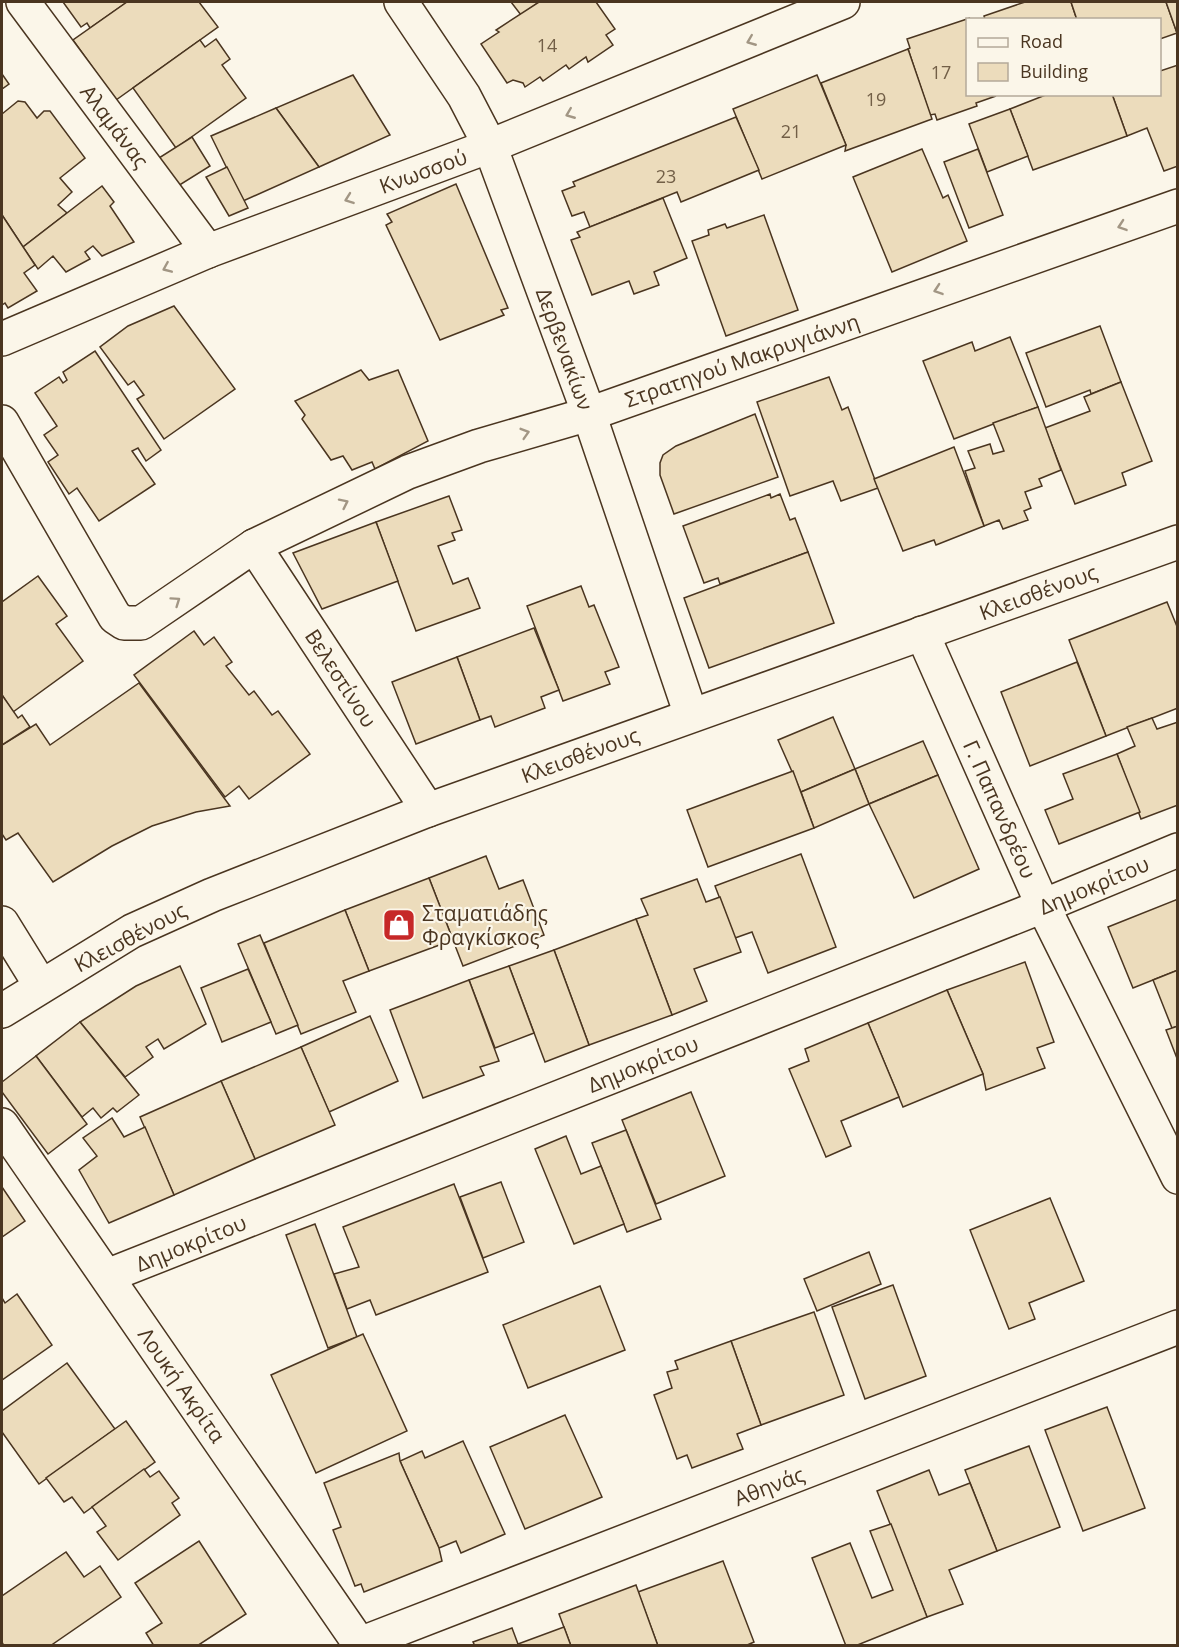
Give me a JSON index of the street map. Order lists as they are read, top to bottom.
{
  "streets": {
    "street": [
      "Αλαμάνας",
      "Κνωσσού",
      "Δερβενακίων",
      "Στρατηγού Μακρυγιάννη",
      "Κλεισθένους",
      "Βελεστίνου",
      "Γ. Παπανδρέου",
      "Δημοκρίτου",
      "Λουκή Ακρίτα",
      "Αθηνάς"
    ]
  },
  "crossings": [
    ["Αλαμάνας", "Κνωσσού"],
    ["Κνωσσού", "Δερβενακίων"],
    ["Δερβενακίων", "Στρατηγού Μακρυγιάννη"],
    ["Δερβενακίων", "Κλεισθένους"],
    ["Στρατηγού Μακρυγιάννη", "Βελεστίνου"],
    ["Κλεισθένους", "Βελεστίνου"],
    ["Κλεισθένους", "Γ. Παπανδρέου"],
    ["Γ. Παπανδρέου", "Δημοκρίτου"],
    ["Δημοκρίτου", "Λουκή Ακρίτα"],
    ["Λουκή Ακρίτα", "Αθηνάς"]
  ],
  "one_way": ["Κνωσσού"],
  "places": {
    "shop": ["Σταματιάδης Φραγκίσκος"]
  },
  "house_numbers": [
    "14",
    "17",
    "19",
    "21",
    "23"
  ],
  "legend": ["Road", "Building"]
}
